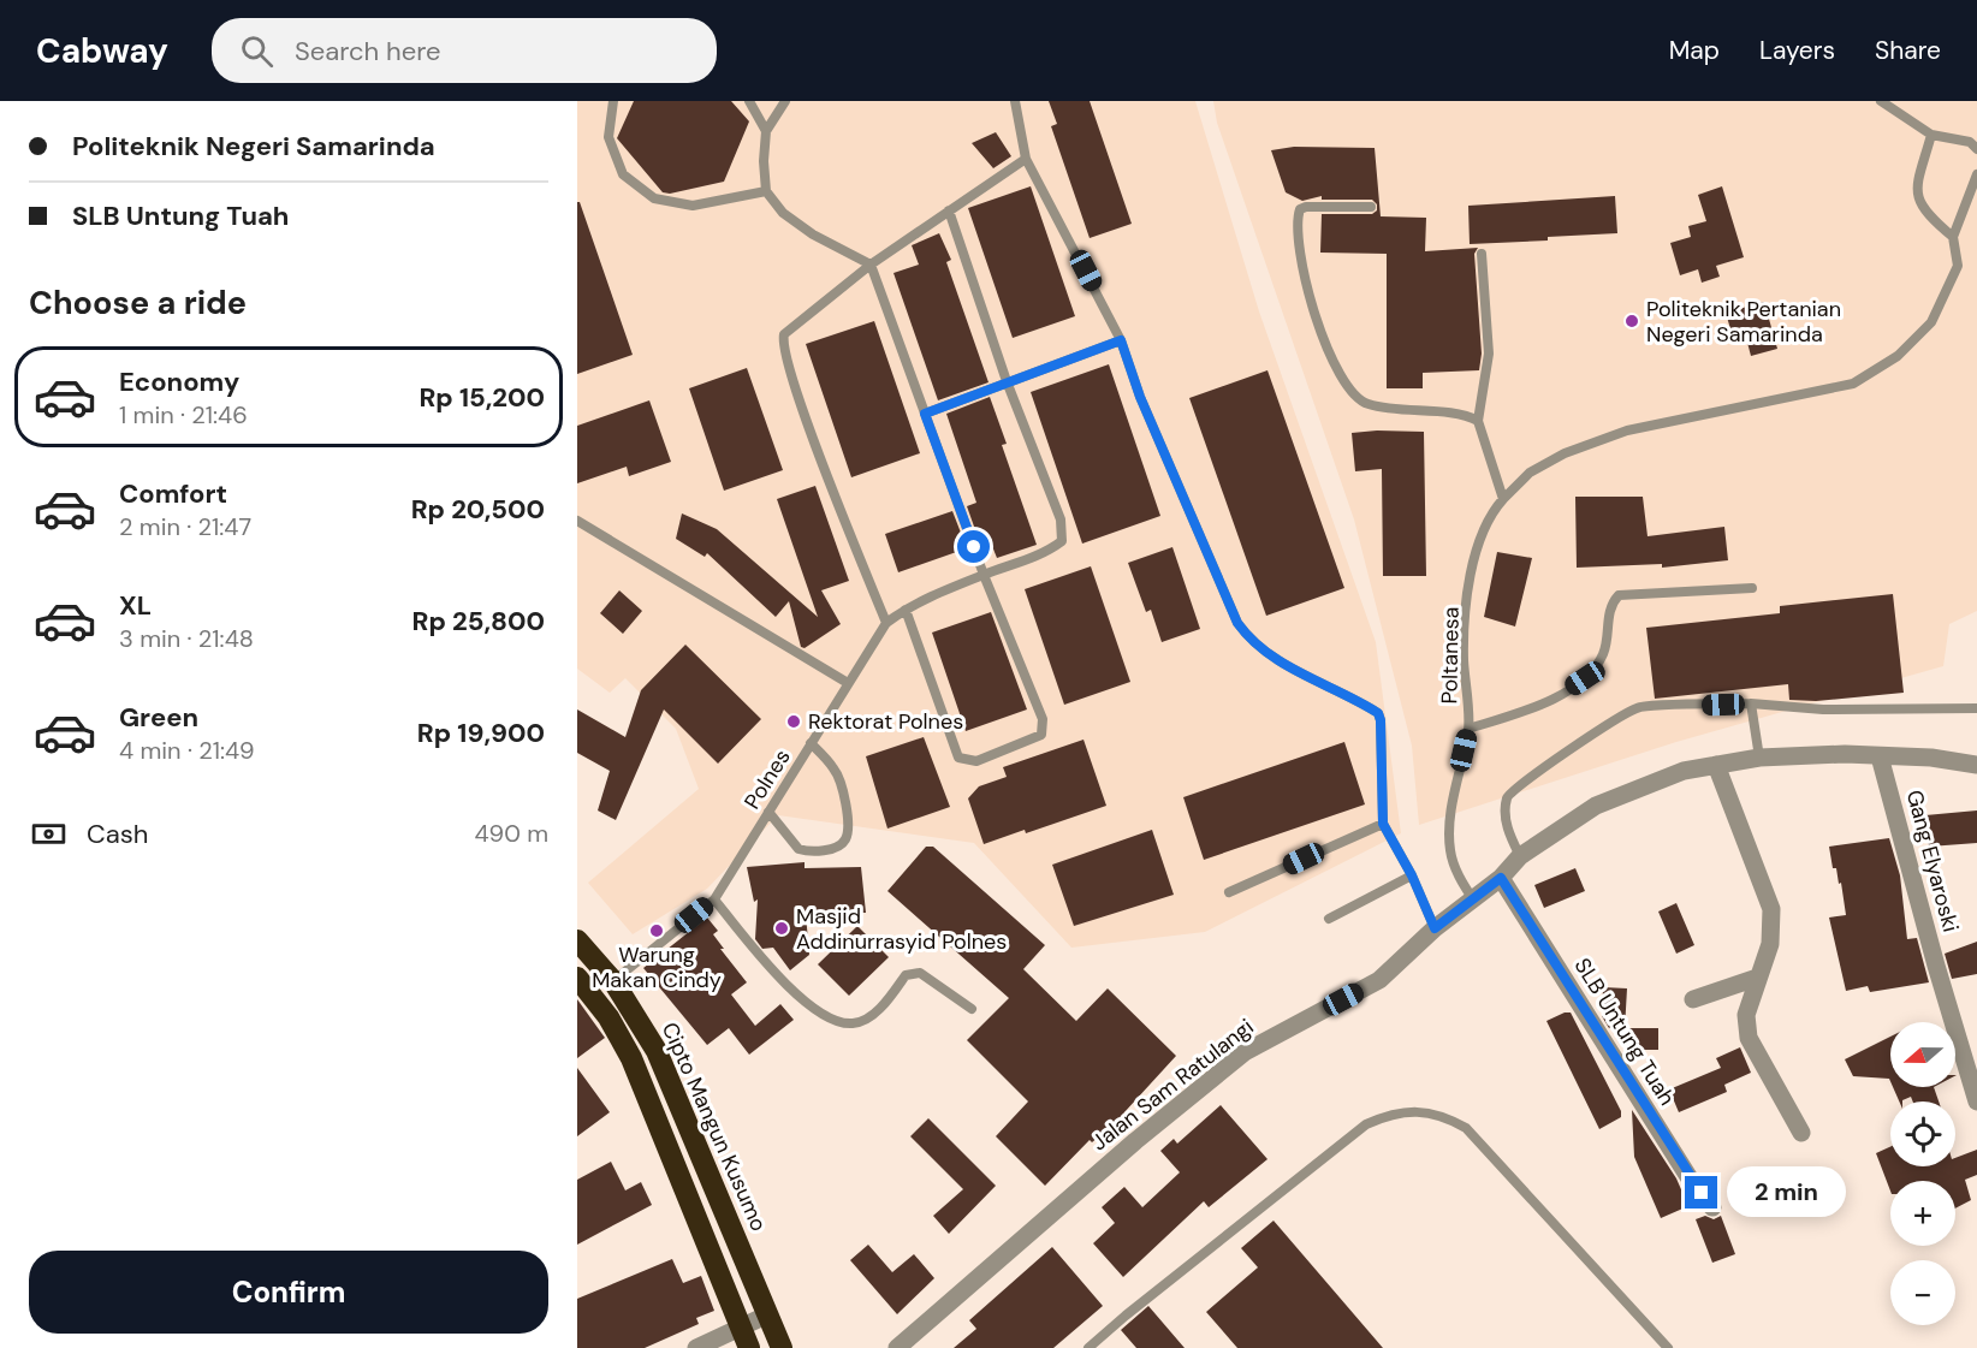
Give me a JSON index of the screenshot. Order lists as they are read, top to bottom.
{
  "streets": {
    "highway": ["Cipto Mangun Kusumo"],
    "street": ["Gang Elyaroski", "SLB Untung Tuah", "Jalan Sam Ratulangi"],
    "lane": ["Poltanesa", "Polnes"]
  },
  "crossings": [
    ["Poltanesa", "Jalan Sam Ratulangi"],
    ["Polnes", "Cipto Mangun Kusumo"],
    ["Gang Elyaroski", "Jalan Sam Ratulangi"],
    ["SLB Untung Tuah", "Jalan Sam Ratulangi"]
  ],
  "places": [
    "Politeknik Pertanian Negeri Samarinda",
    "Rektorat Polnes",
    "Masjid Addinurrasyid Polnes",
    "Warung Makan Cindy"
  ],
  "north": "left",
  "page": {
    "header": "Cabway",
    "search": "Search here",
    "nav": ["Map", "Layers", "Share"],
    "banner": ["Politeknik Negeri Samarinda", "SLB Untung Tuah"],
    "heading": "Choose a ride",
    "list": [
      {
        "name": "Economy",
        "note": "1 min · 21:46",
        "value": "Rp 15,200"
      },
      {
        "name": "Comfort",
        "note": "2 min · 21:47",
        "value": "Rp 20,500"
      },
      {
        "name": "XL",
        "note": "3 min · 21:48",
        "value": "Rp 25,800"
      },
      {
        "name": "Green",
        "note": "4 min · 21:49",
        "value": "Rp 19,900"
      }
    ],
    "pay": ["Cash", "490 m"],
    "map_buttons": ["+", "−"],
    "bubble": "2 min",
    "buttons": "Confirm"
  }
}
